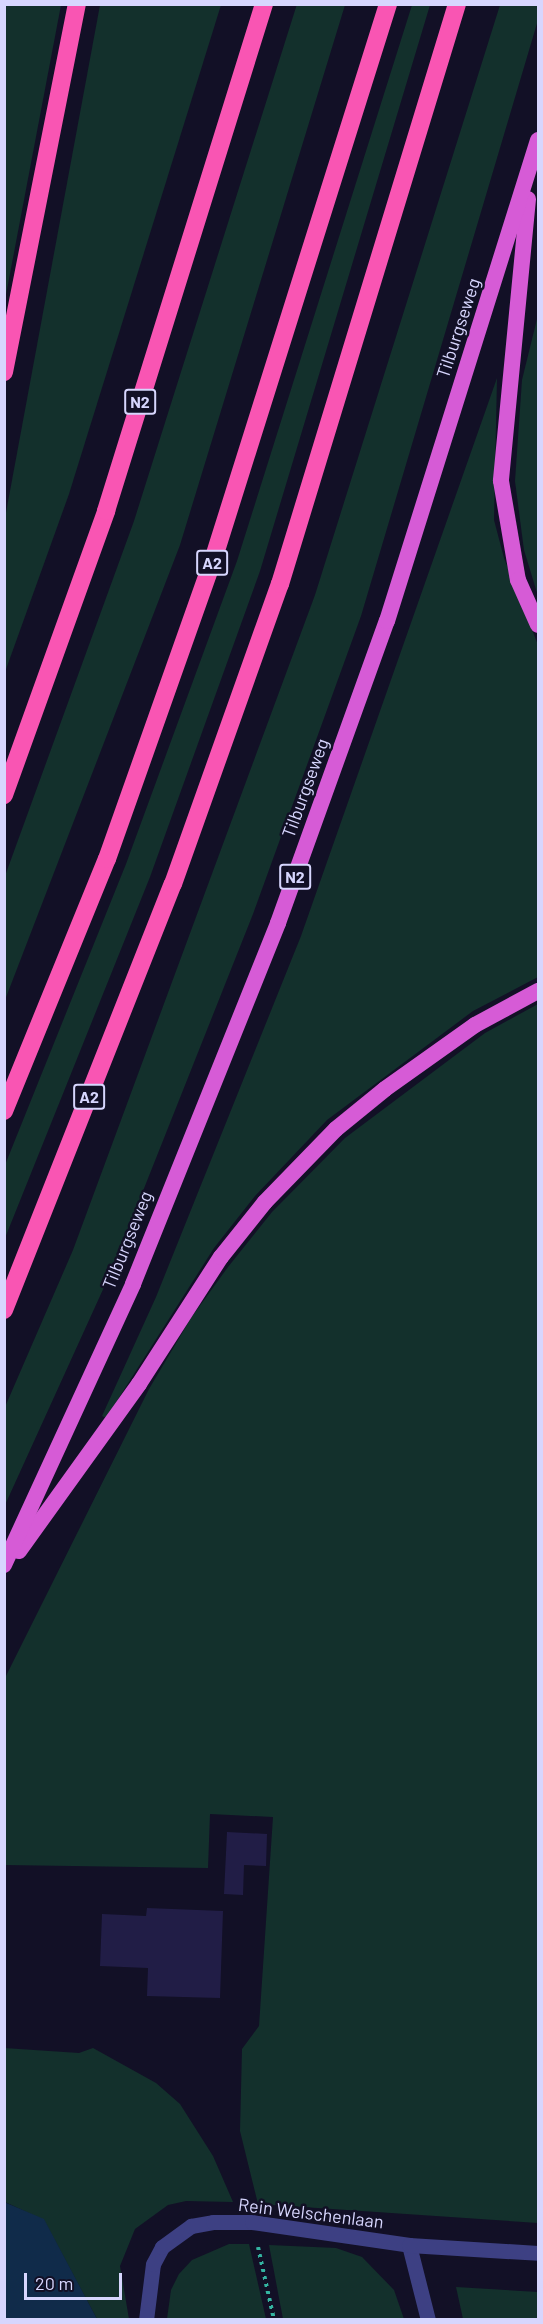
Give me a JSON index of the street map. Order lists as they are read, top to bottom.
{
  "streets": {
    "highway": ["Tilburgseweg", "N2", "A2"],
    "street": ["Rein Welschenlaan"]
  },
  "crossings": [
    ["Tilburgseweg", "N2"]
  ],
  "scale_bar": "20 m"
}
